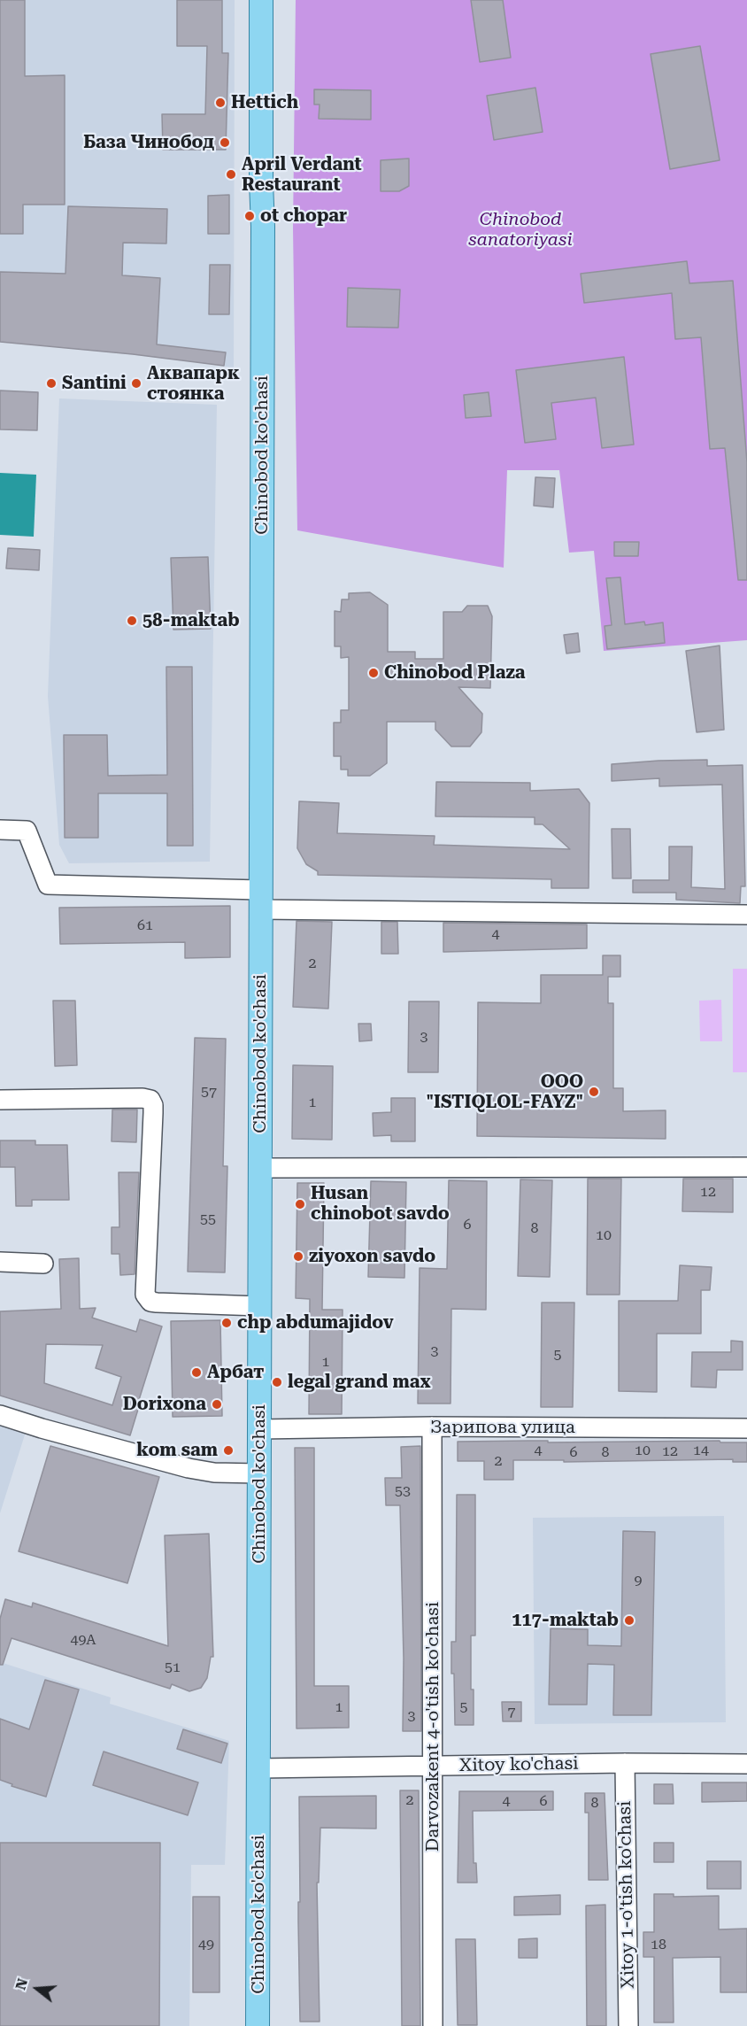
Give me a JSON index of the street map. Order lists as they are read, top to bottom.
{
  "streets": {
    "main road": ["Chinobod ko'chasi"],
    "street": [
      "Зарипова улица",
      "Darvozakent 4-o'tish ko'chasi",
      "Xitoy ko'chasi",
      "Xitoy 1-o'tish ko'chasi"
    ]
  },
  "crossings": [
    ["Chinobod ko'chasi", "Зарипова улица"],
    ["Chinobod ko'chasi", "Xitoy ko'chasi"],
    ["Зарипова улица", "Darvozakent 4-o'tish ko'chasi"],
    ["Darvozakent 4-o'tish ko'chasi", "Xitoy ko'chasi"],
    ["Xitoy ko'chasi", "Xitoy 1-o'tish ko'chasi"]
  ],
  "parks": ["Chinobod sanatoriyasi"],
  "places": [
    "Hettich",
    "База Чинобод",
    "April Verdant Restaurant",
    "ot chopar",
    "Santini",
    "Аквапарк стоянка",
    "58-maktab",
    "Chinobod Plaza",
    "ООО \"ISTIQLOL-FAYZ\"",
    "Husan chinobot savdo",
    "ziyoxon savdo",
    "chp abdumajidov",
    "Арбат",
    "legal grand max",
    "Dorixona",
    "kom sam",
    "117-maktab"
  ],
  "house_numbers": [
    "61",
    "4",
    "2",
    "3",
    "57",
    "1",
    "12",
    "55",
    "6",
    "8",
    "10",
    "3",
    "5",
    "1",
    "4",
    "10",
    "14",
    "12",
    "6",
    "8",
    "2",
    "53",
    "9",
    "49А",
    "51",
    "1",
    "5",
    "7",
    "3",
    "2",
    "4",
    "6",
    "8",
    "49",
    "18"
  ],
  "north": "left"
}
